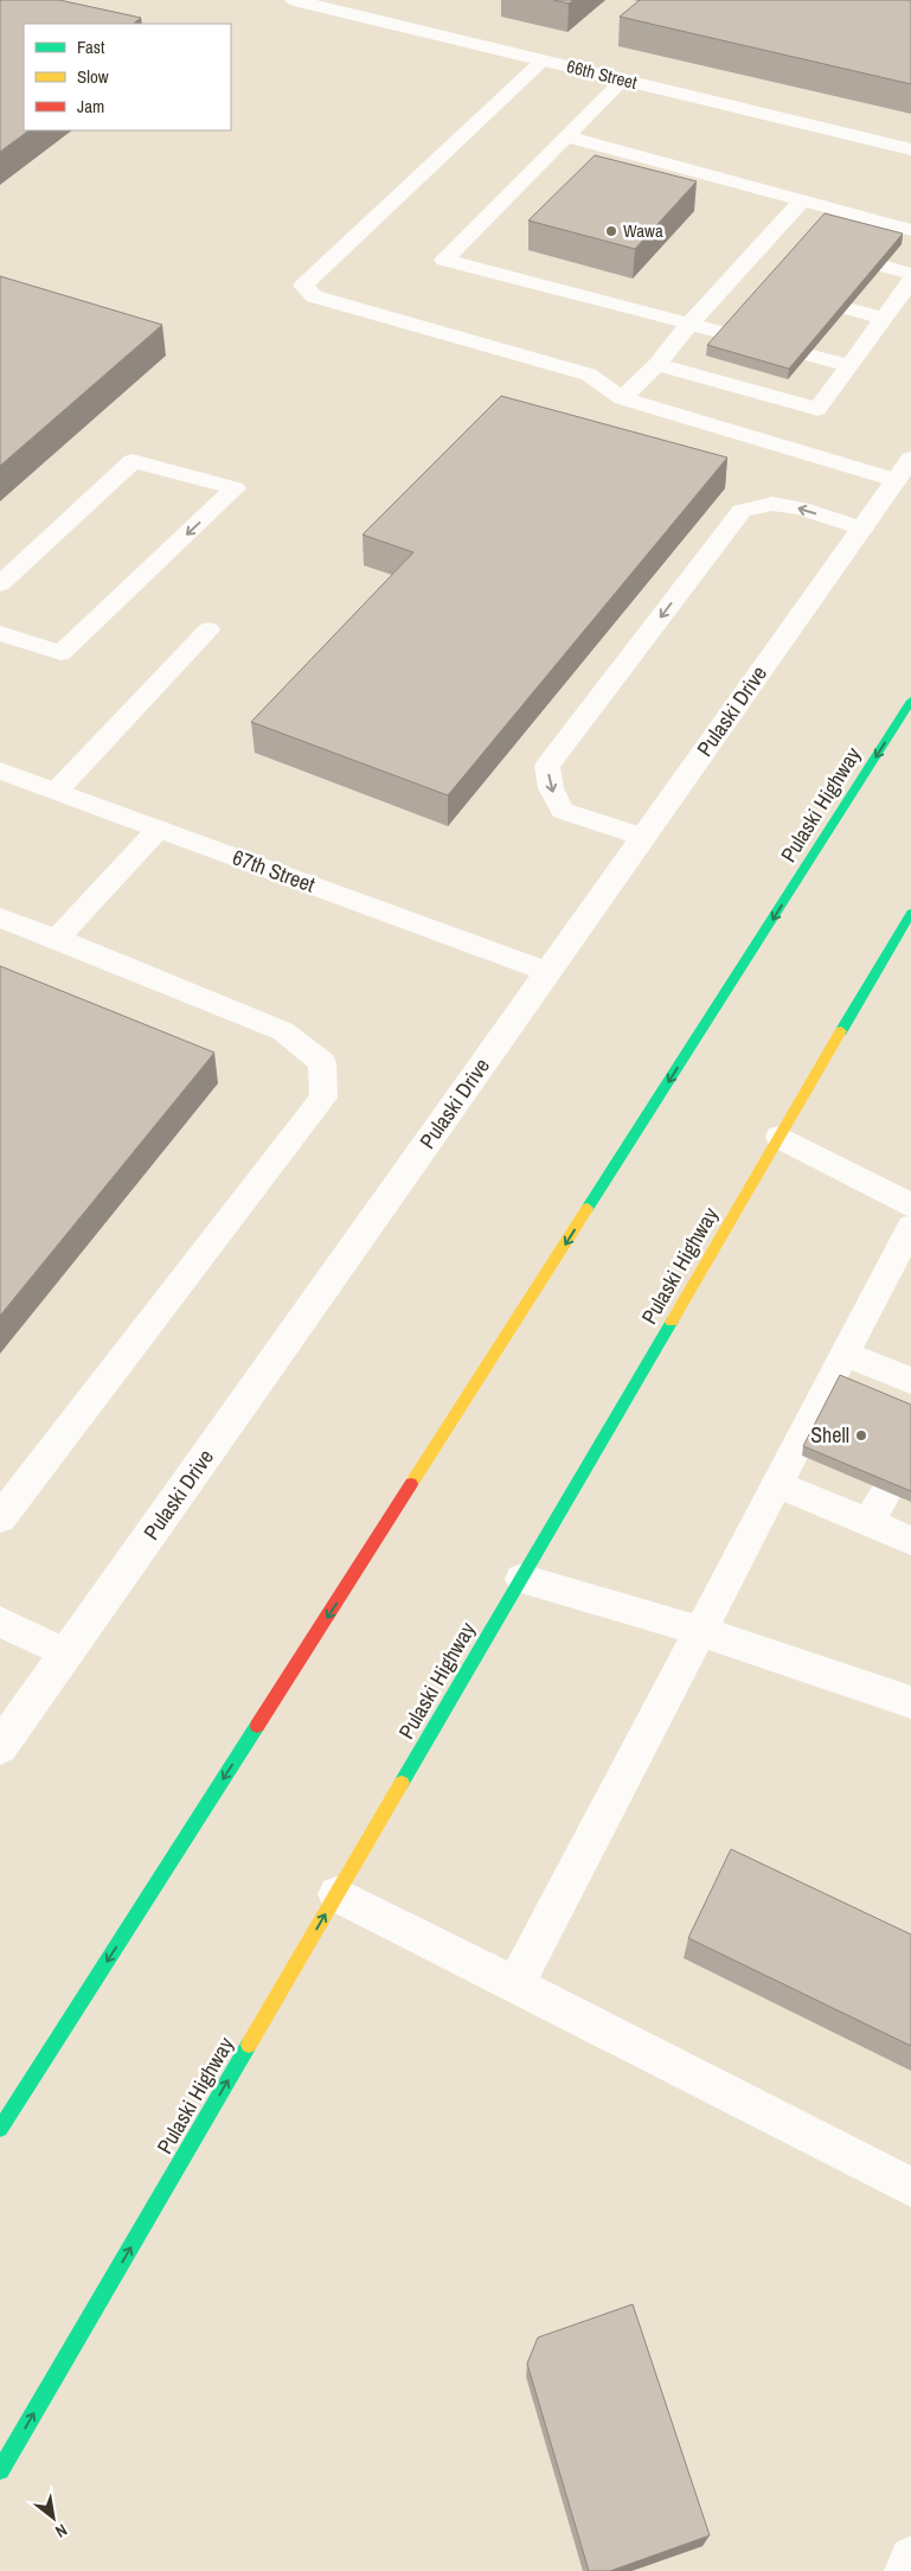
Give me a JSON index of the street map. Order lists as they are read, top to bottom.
{
  "streets": {
    "highway": ["Pulaski Highway"],
    "street": ["66th Street", "Pulaski Drive", "67th Street"]
  },
  "crossings": [
    ["Pulaski Drive", "67th Street"]
  ],
  "places": ["Wawa", "Shell"],
  "legend": ["Fast", "Slow", "Jam"],
  "north": "bottom right"
}
